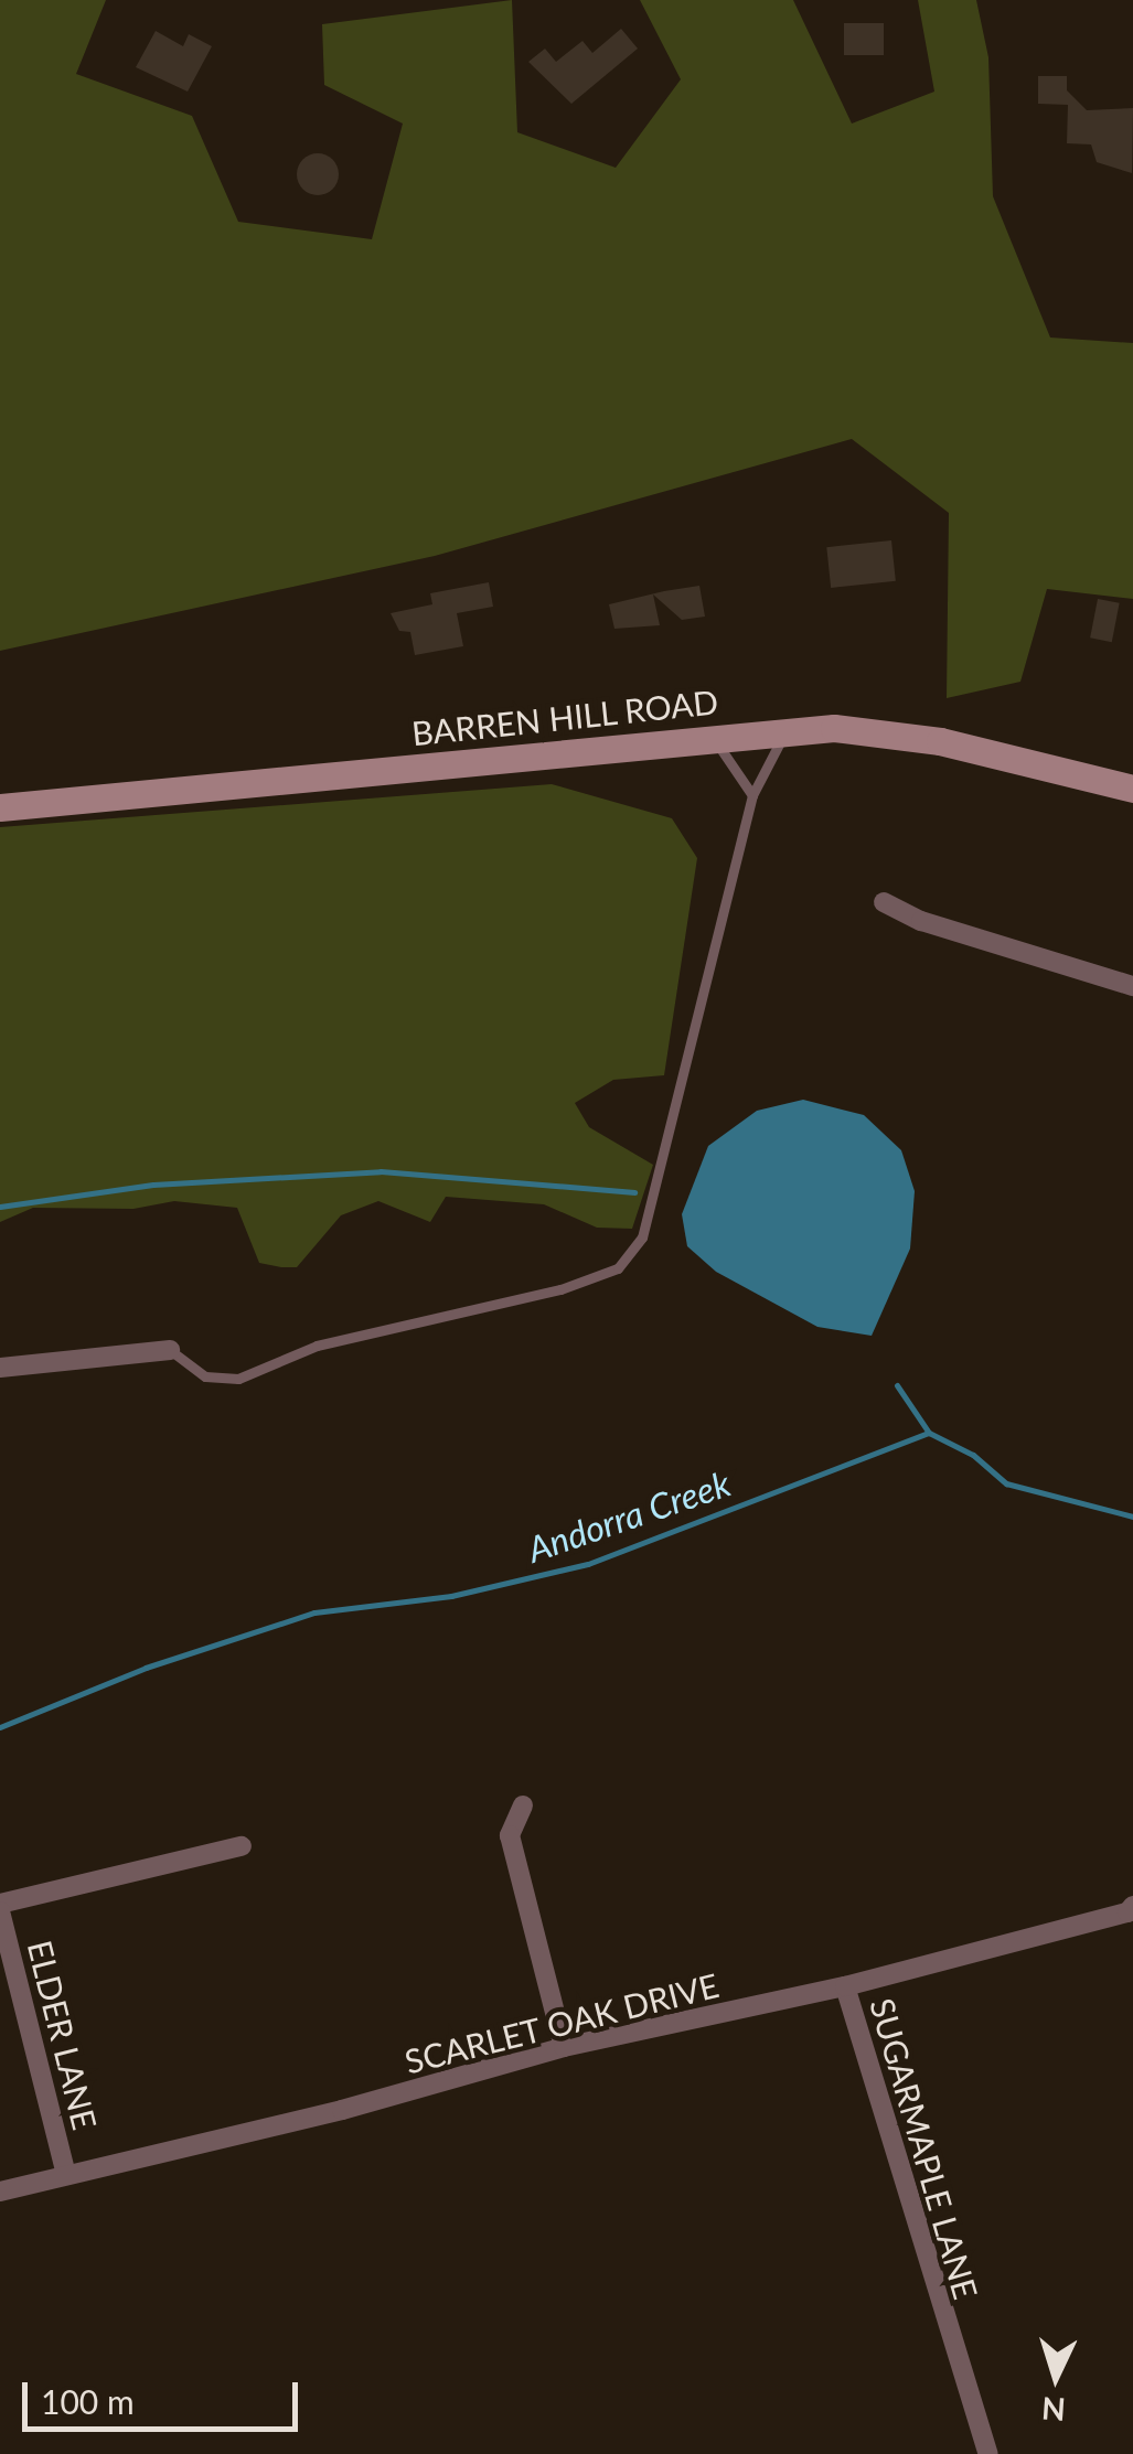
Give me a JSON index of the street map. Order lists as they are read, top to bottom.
{
  "streets": {
    "street": [
      "BARREN HILL ROAD",
      "SCARLET OAK DRIVE",
      "ELDER LANE",
      "SUGARMAPLE LANE"
    ]
  },
  "crossings": [
    ["SCARLET OAK DRIVE", "ELDER LANE"],
    ["SCARLET OAK DRIVE", "SUGARMAPLE LANE"]
  ],
  "water": ["Andorra Creek"],
  "scale_bar": "100 m",
  "north": "bottom"
}
